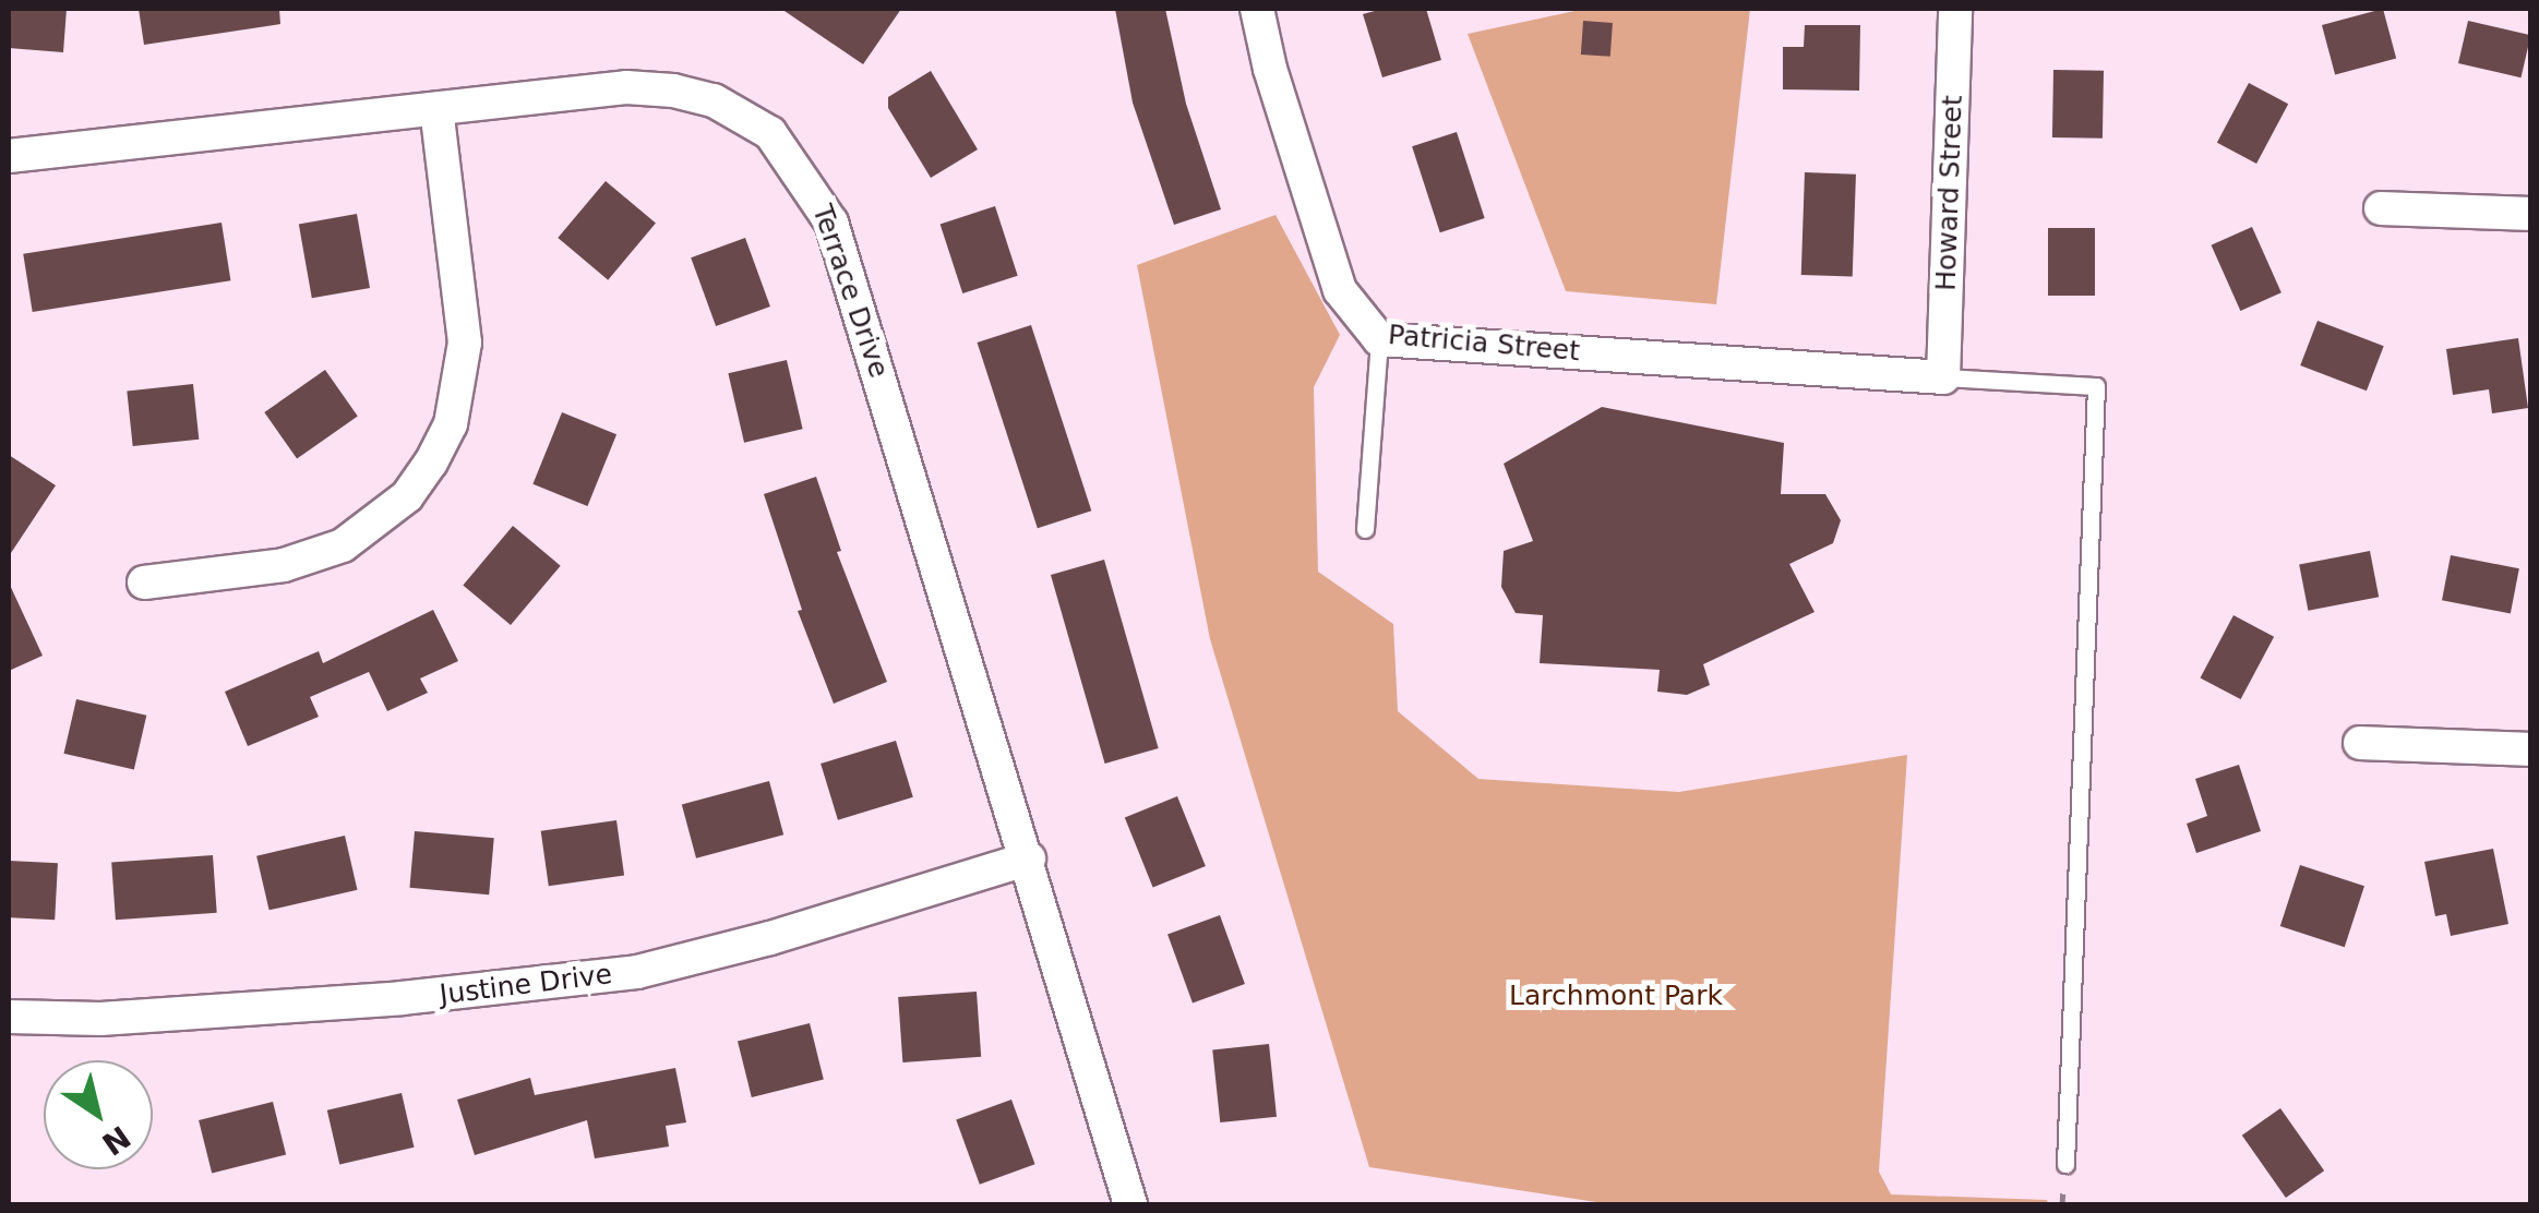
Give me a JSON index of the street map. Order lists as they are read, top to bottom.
{
  "streets": {
    "street": [
      "Howard Street",
      "Terrace Drive",
      "Patricia Street",
      "Justine Drive"
    ]
  },
  "crossings": [
    ["Howard Street", "Patricia Street"],
    ["Terrace Drive", "Justine Drive"]
  ],
  "parks": ["Larchmont Park"],
  "north": "bottom right"
}
